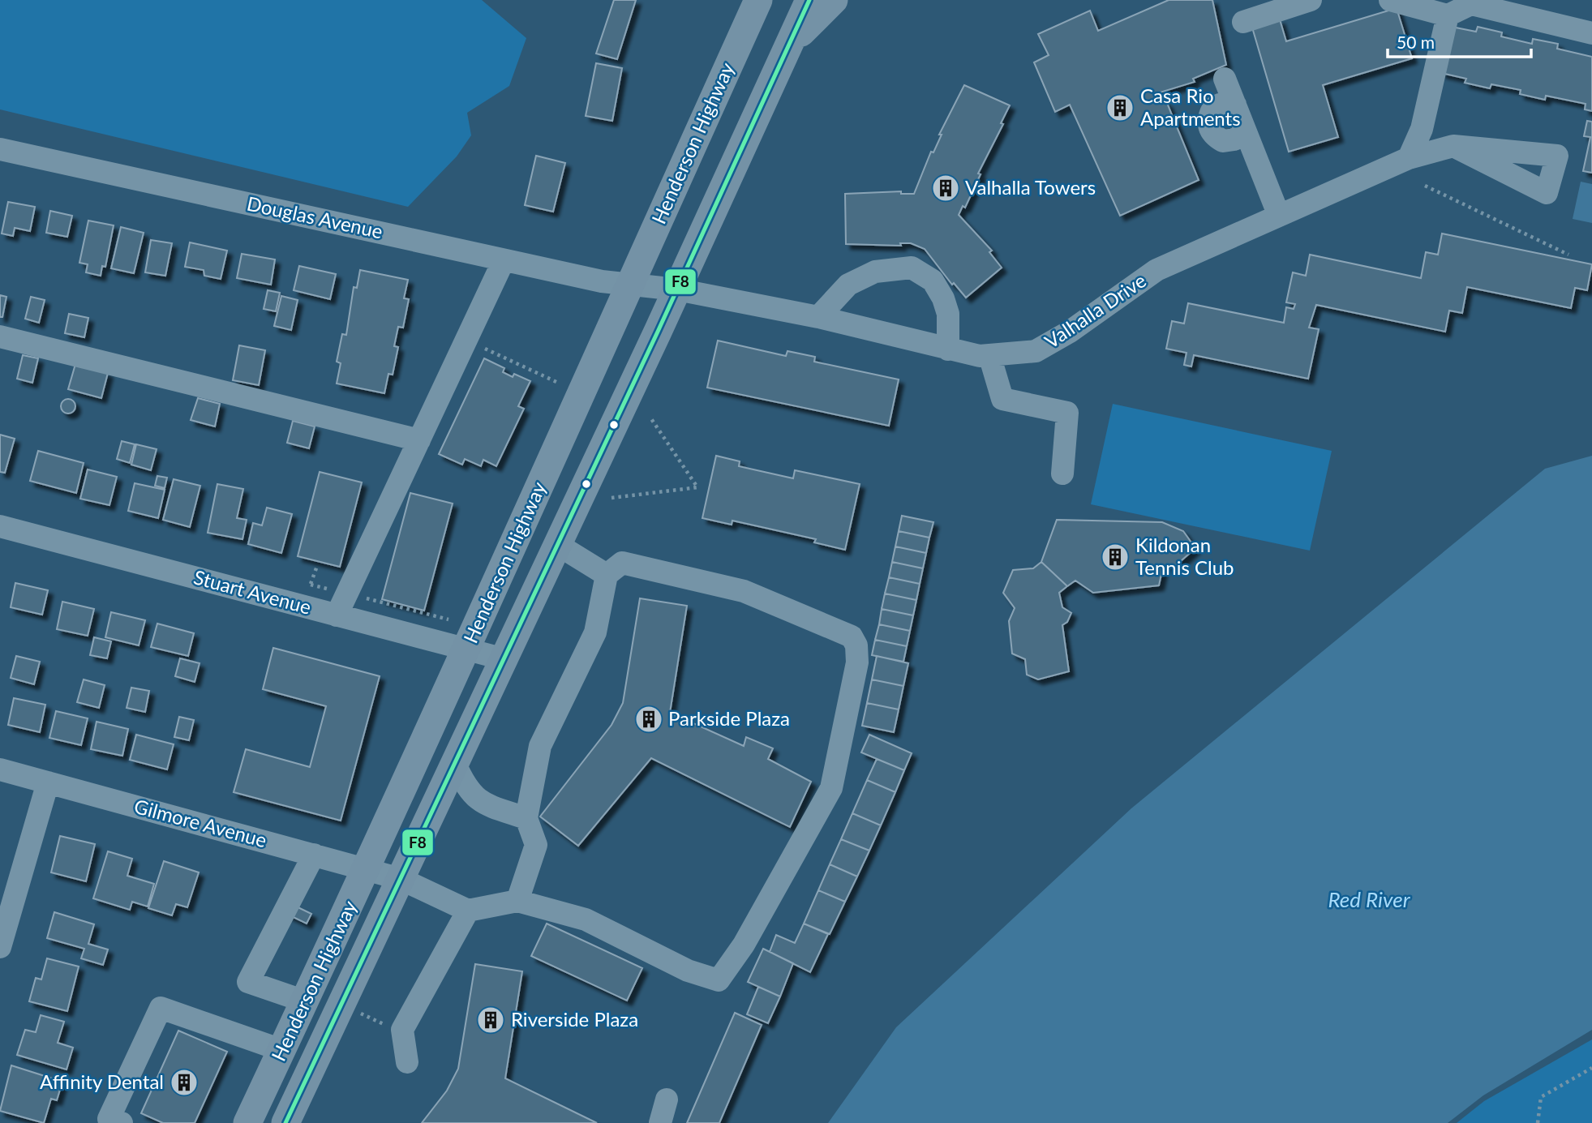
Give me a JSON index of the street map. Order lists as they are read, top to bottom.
{
  "streets": {
    "main road": ["Henderson Highway"],
    "street": [
      "Douglas Avenue",
      "Valhalla Drive",
      "Stuart Avenue",
      "Gilmore Avenue"
    ]
  },
  "crossings": [
    ["Henderson Highway", "Douglas Avenue"],
    ["Henderson Highway", "Valhalla Drive"],
    ["Henderson Highway", "Stuart Avenue"],
    ["Henderson Highway", "Gilmore Avenue"],
    ["Douglas Avenue", "Valhalla Drive"]
  ],
  "water": ["Red River"],
  "places": {
    "building": [
      "Casa Rio Apartments",
      "Valhalla Towers",
      "Kildonan Tennis Club",
      "Parkside Plaza",
      "Riverside Plaza",
      "Affinity Dental"
    ]
  },
  "lines": ["transit line F8"],
  "scale_bar": "50 m"
}
